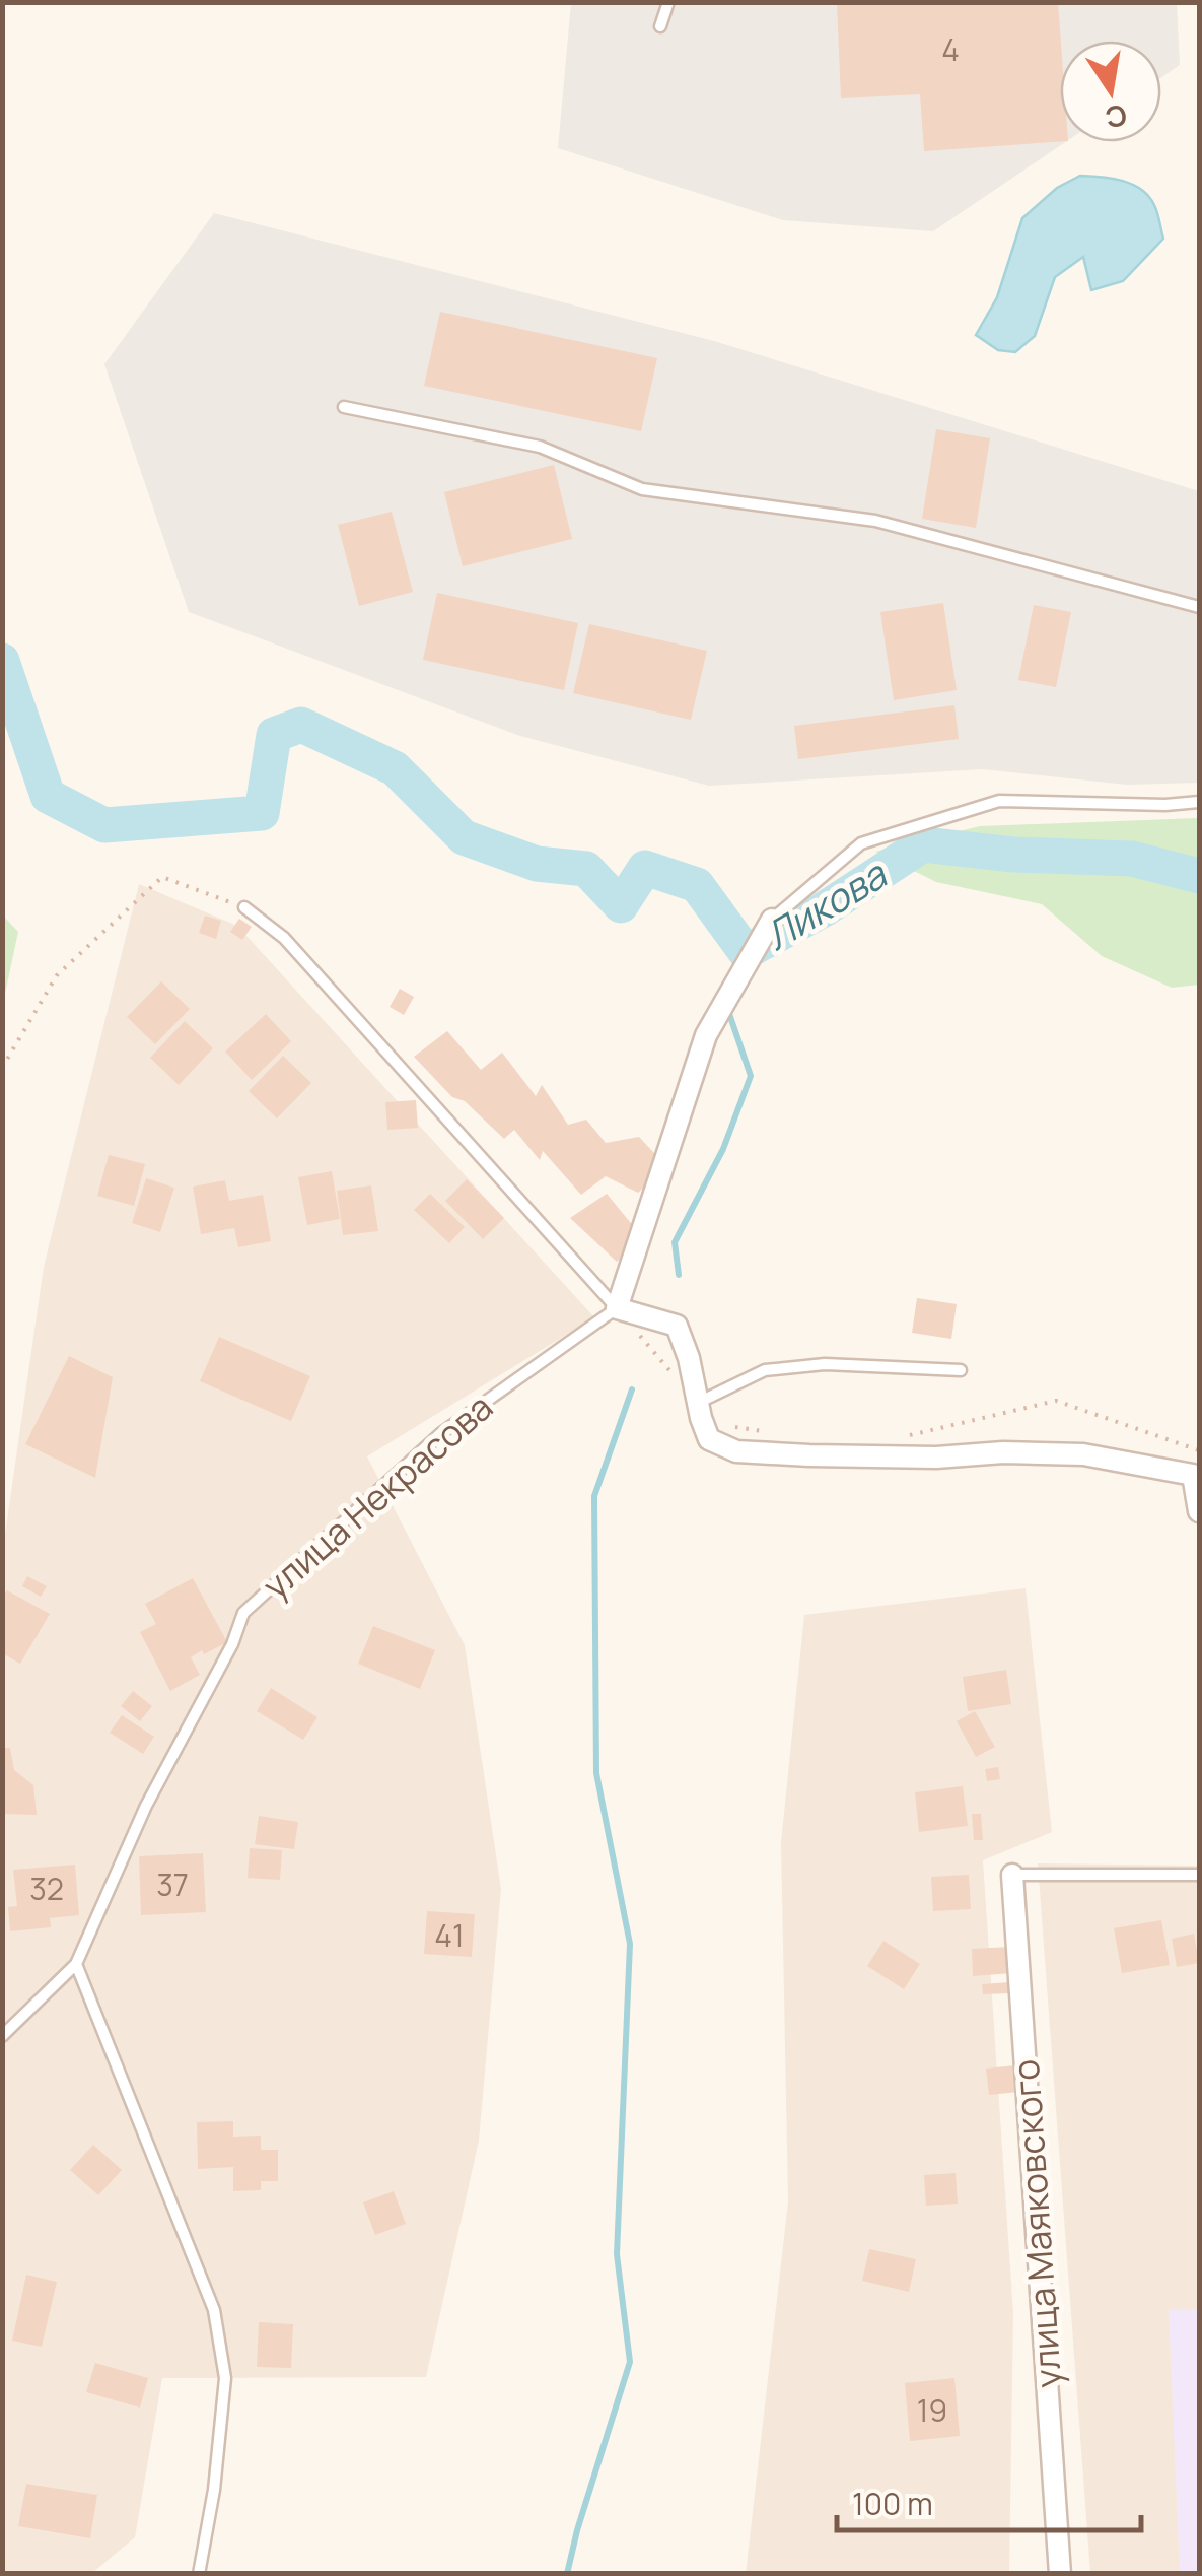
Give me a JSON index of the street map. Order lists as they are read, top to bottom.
{
  "streets": {
    "street": ["улица Маяковского"],
    "lane": ["улица Некрасова"]
  },
  "water": ["Ликова"],
  "house_numbers": [
    "4",
    "37",
    "32",
    "41",
    "19"
  ],
  "scale_bar": "100 m",
  "north": "bottom"
}
